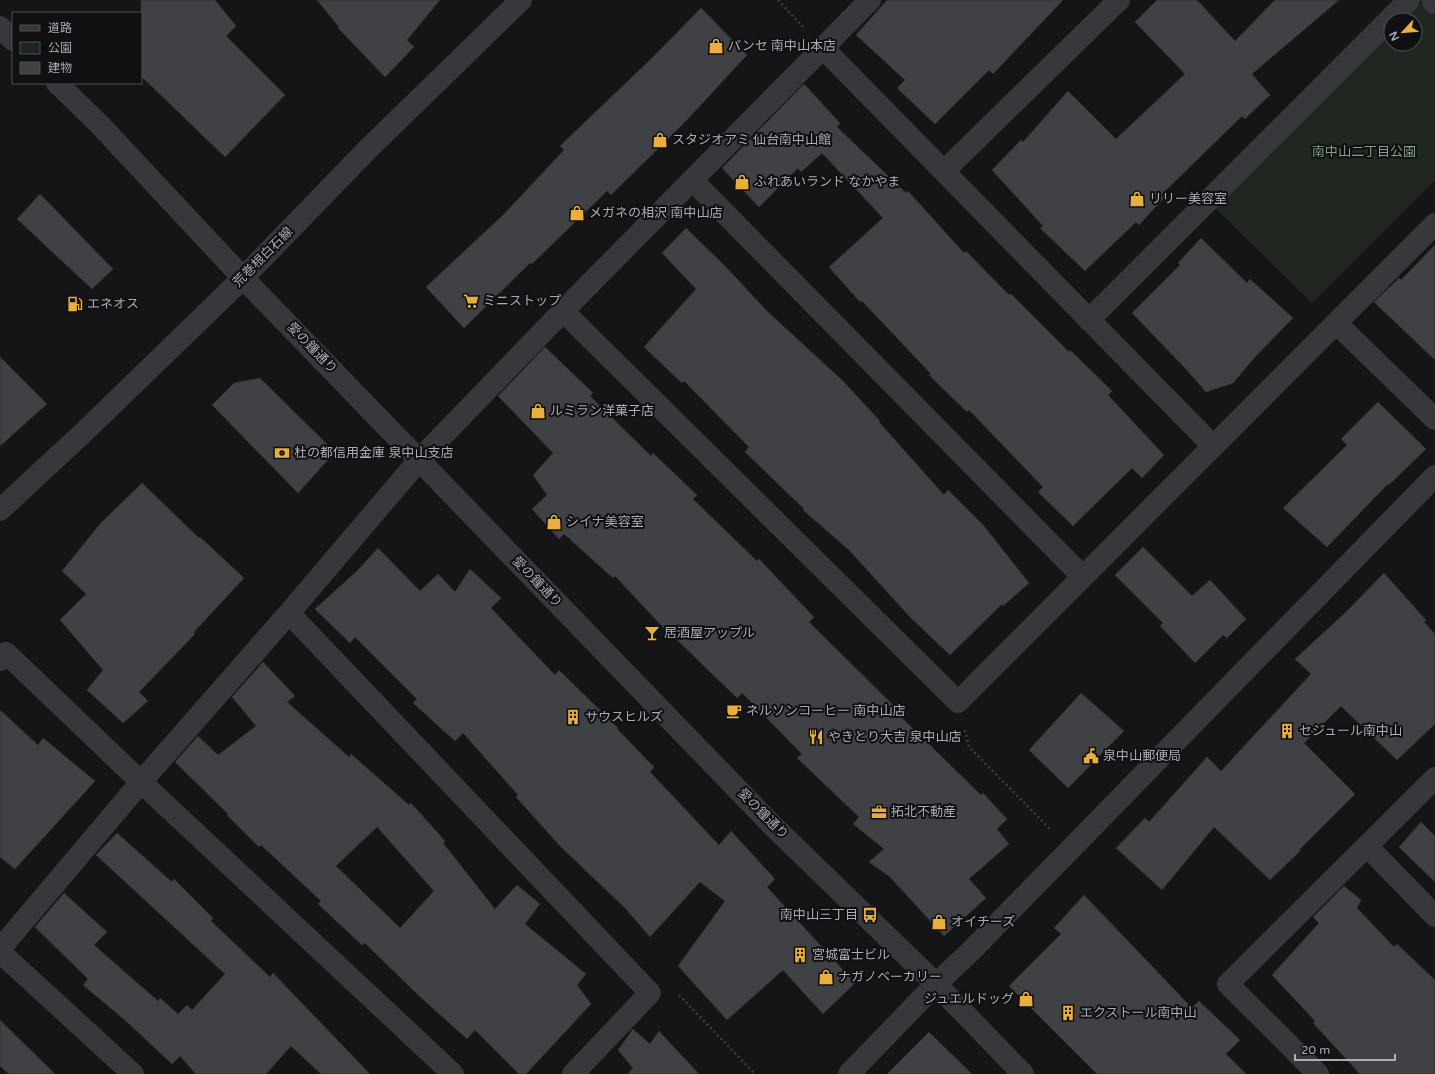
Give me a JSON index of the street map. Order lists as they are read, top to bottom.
{
  "streets": {
    "street": ["荒巻根白石線", "愛の鐘通り"]
  },
  "crossings": [
    ["荒巻根白石線", "愛の鐘通り"]
  ],
  "parks": ["南中山二丁目公園"],
  "places": {
    "shop": [
      "パンセ 南中山本店",
      "スタジオアミ 仙台南中山館",
      "ふれあいランド なかやま",
      "リリー美容室",
      "メガネの相沢 南中山店",
      "ルミラン洋菓子店",
      "シイナ美容室",
      "オイチーズ",
      "ナガノベーカリー",
      "ジュエルドッグ"
    ],
    "supermarket": ["ミニストップ"],
    "fuel station": ["エネオス"],
    "bank": ["杜の都信用金庫 泉中山支店"],
    "bar": ["居酒屋アップル"],
    "cafe": ["ネルソンコーヒー 南中山店"],
    "building": [
      "サウスヒルズ",
      "セジュール南中山",
      "宮城富士ビル",
      "エクストール南中山"
    ],
    "restaurant": ["やきとり大吉 泉中山店"],
    "public building": ["泉中山郵便局"],
    "office": ["拓北不動産"],
    "bus stop": ["南中山三丁目"]
  },
  "legend": ["道路", "公園", "建物"],
  "scale_bar": "20 m",
  "north": "bottom left"
}
